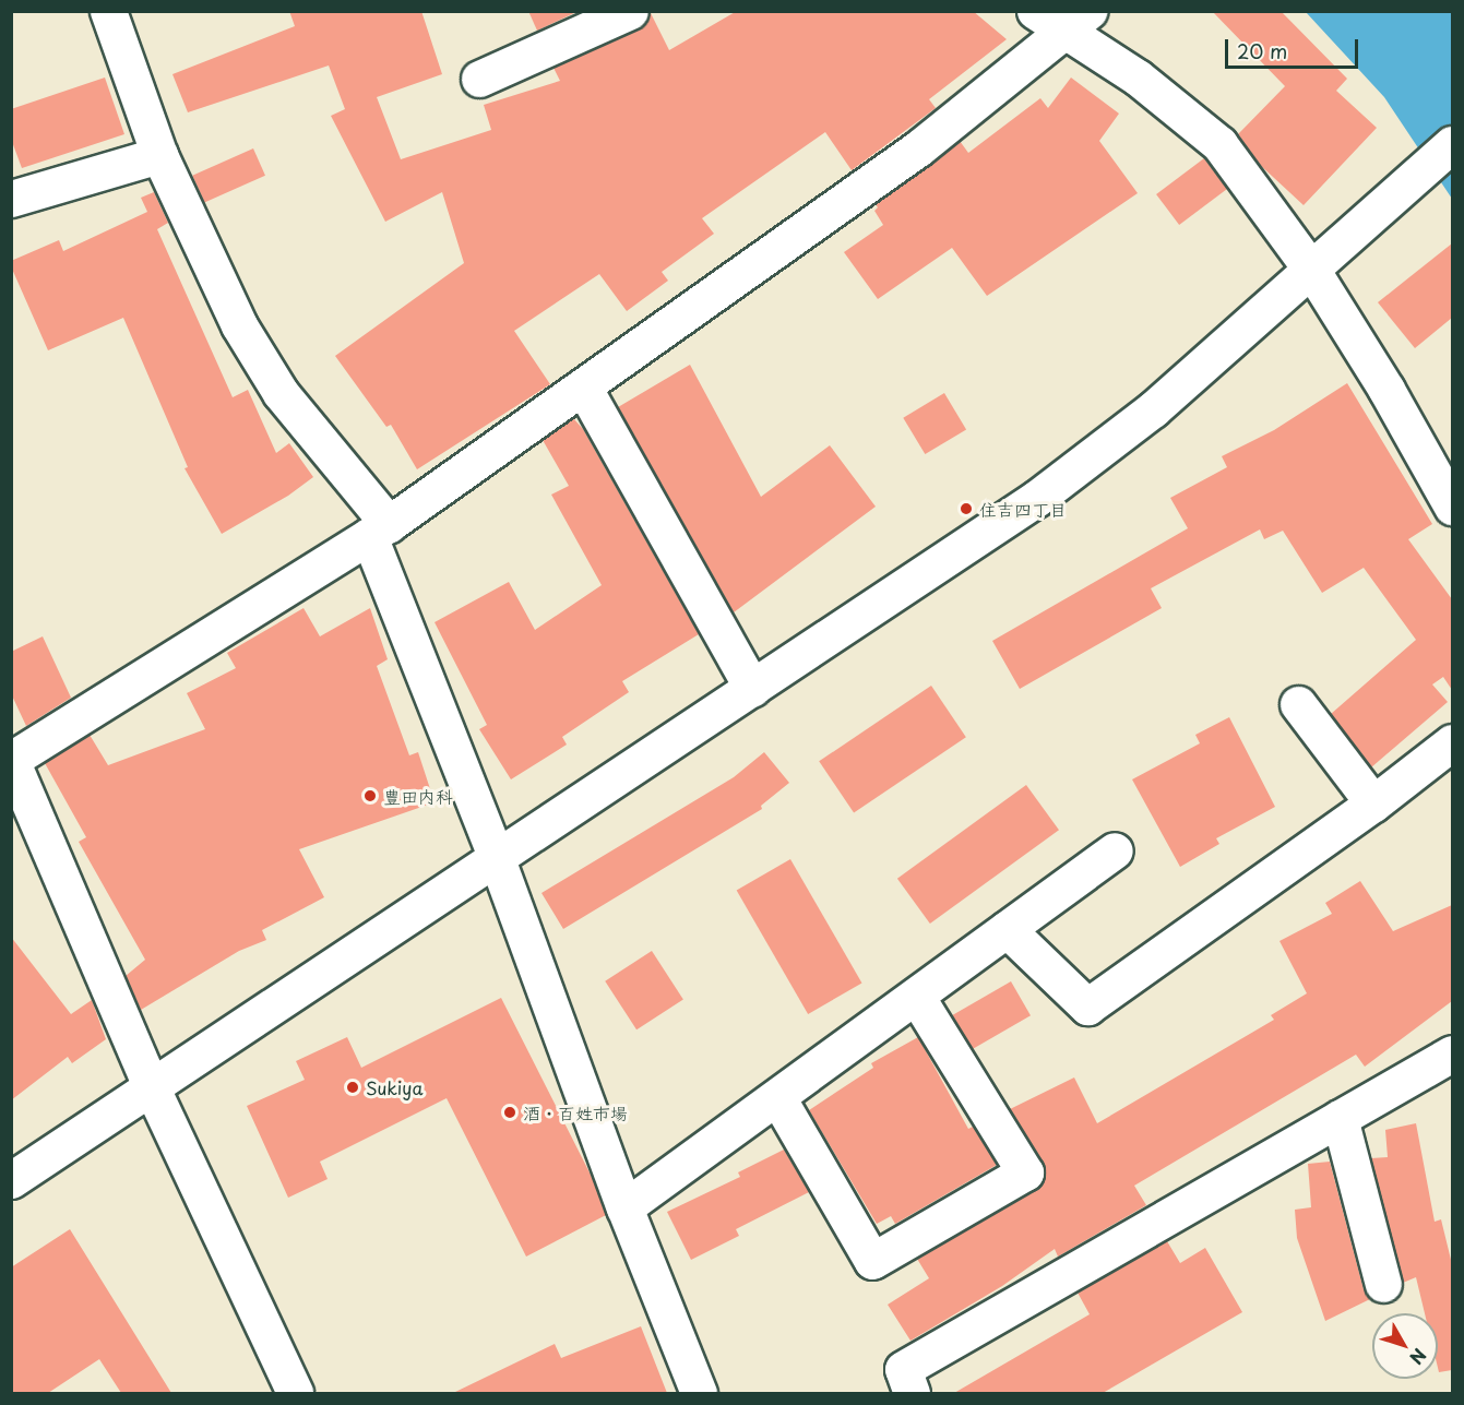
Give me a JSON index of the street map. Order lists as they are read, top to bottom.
{
  "places": [
    "住吉四丁目",
    "豊田内科",
    "Sukiya",
    "酒・百姓市場"
  ],
  "scale_bar": "20 m",
  "north": "bottom right"
}
